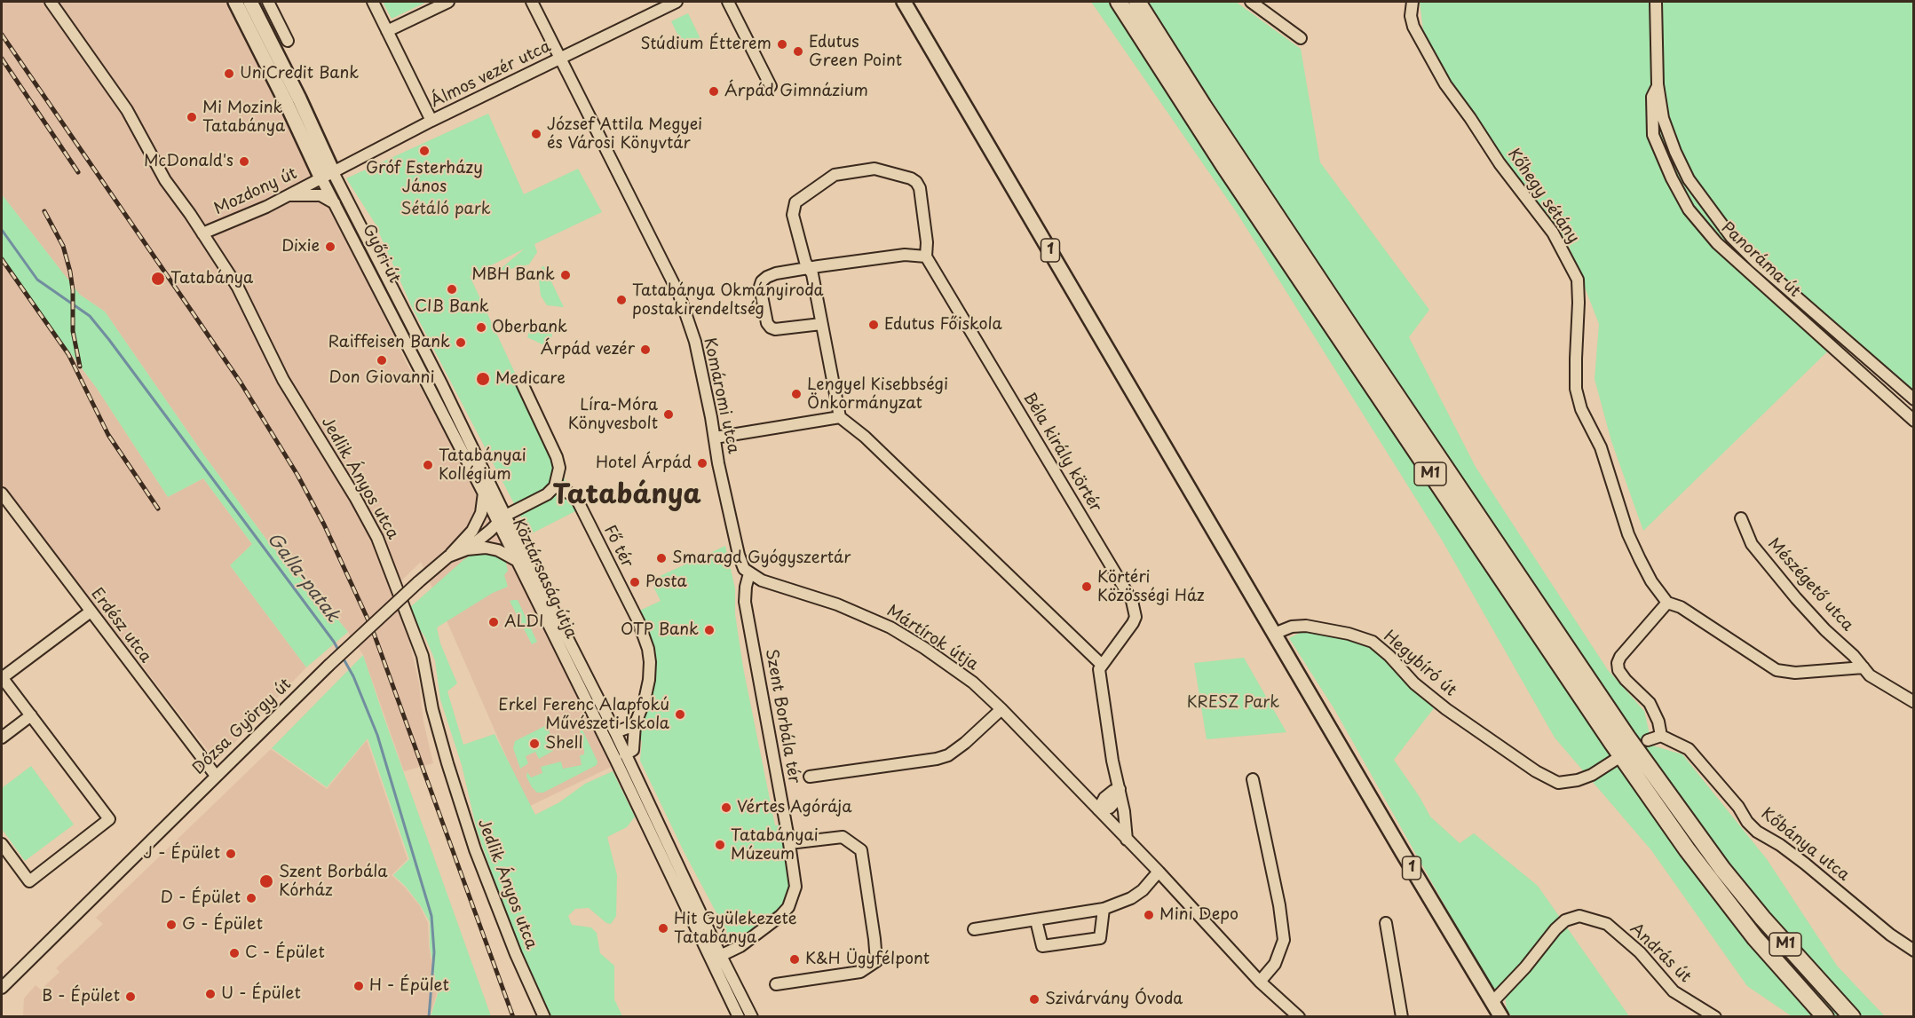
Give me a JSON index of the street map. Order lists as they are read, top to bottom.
{
  "streets": {
    "highway": ["M1"],
    "main road": ["1", "Győri út"],
    "street": [
      "Álmos vezér utca",
      "Mozdony út",
      "Kőhegy sétány",
      "Panoráma út",
      "Komáromi utca",
      "Béla király körtér",
      "Jedlik Ányos utca",
      "Fő tér",
      "Köztársaság útja",
      "Mészégető utca",
      "Erdész utca",
      "Mártírok útja",
      "Hegybíró út",
      "Szent Borbála tér",
      "Dózsa György út",
      "Kőbánya utca",
      "András út"
    ]
  },
  "crossings": [
    ["Álmos vezér utca", "Mozdony út"],
    ["Álmos vezér utca", "Győri út"],
    ["Álmos vezér utca", "Komáromi utca"],
    ["Mozdony út", "Győri út"],
    ["Mozdony út", "Jedlik Ányos utca"],
    ["1", "Hegybíró út"],
    ["1", "András út"],
    ["Győri út", "Köztársaság útja"],
    ["Győri út", "Dózsa György út"],
    ["Komáromi utca", "Mártírok útja"],
    ["Komáromi utca", "Szent Borbála tér"],
    ["Fő tér", "Köztársaság útja"],
    ["Köztársaság útja", "Szent Borbála tér"],
    ["Köztársaság útja", "Dózsa György út"],
    ["Erdész utca", "Dózsa György út"],
    ["Mártírok útja", "Szent Borbála tér"]
  ],
  "districts": ["Tatabánya"],
  "water": ["Galla-patak"],
  "parks": ["Sétáló park", "KRESZ Park"],
  "places": [
    "Stúdium Étterem",
    "Edutus Green Point",
    "UniCredit Bank",
    "Árpád Gimnázium",
    "Mi Mozink Tatabánya",
    "József Attila Megyei és Városi Könyvtár",
    "Gróf Esterházy János",
    "McDonald's",
    "Dixie",
    "MBH Bank",
    "Tatabánya",
    "CIB Bank",
    "Tatabánya Okmányiroda postakirendeltség",
    "Edutus Főiskola",
    "Oberbank",
    "Raiffeisen Bank",
    "Árpád vezér",
    "Don Giovanni",
    "Medicare",
    "Lengyel Kisebbségi Önkormányzat",
    "Líra-Móra Könyvesbolt",
    "Hotel Árpád",
    "Tatabányai Kollégium",
    "Smaragd Gyógyszertár",
    "Posta",
    "Körtéri Közösségi Ház",
    "ALDI",
    "OTP Bank",
    "Erkel Ferenc Alapfokú Művészeti Iskola",
    "Shell",
    "Vértes Agórája",
    "Tatabányai Múzeum",
    "J - Épület",
    "Szent Borbála Kórház",
    "D - Épület",
    "Mini Depo",
    "G - Épület",
    "Hit Gyülekezete Tatabánya",
    "C - Épület",
    "K&H Ügyfélpont",
    "H - Épület",
    "U - Épület",
    "B - Épület",
    "Szivárvány Óvoda"
  ]
}
